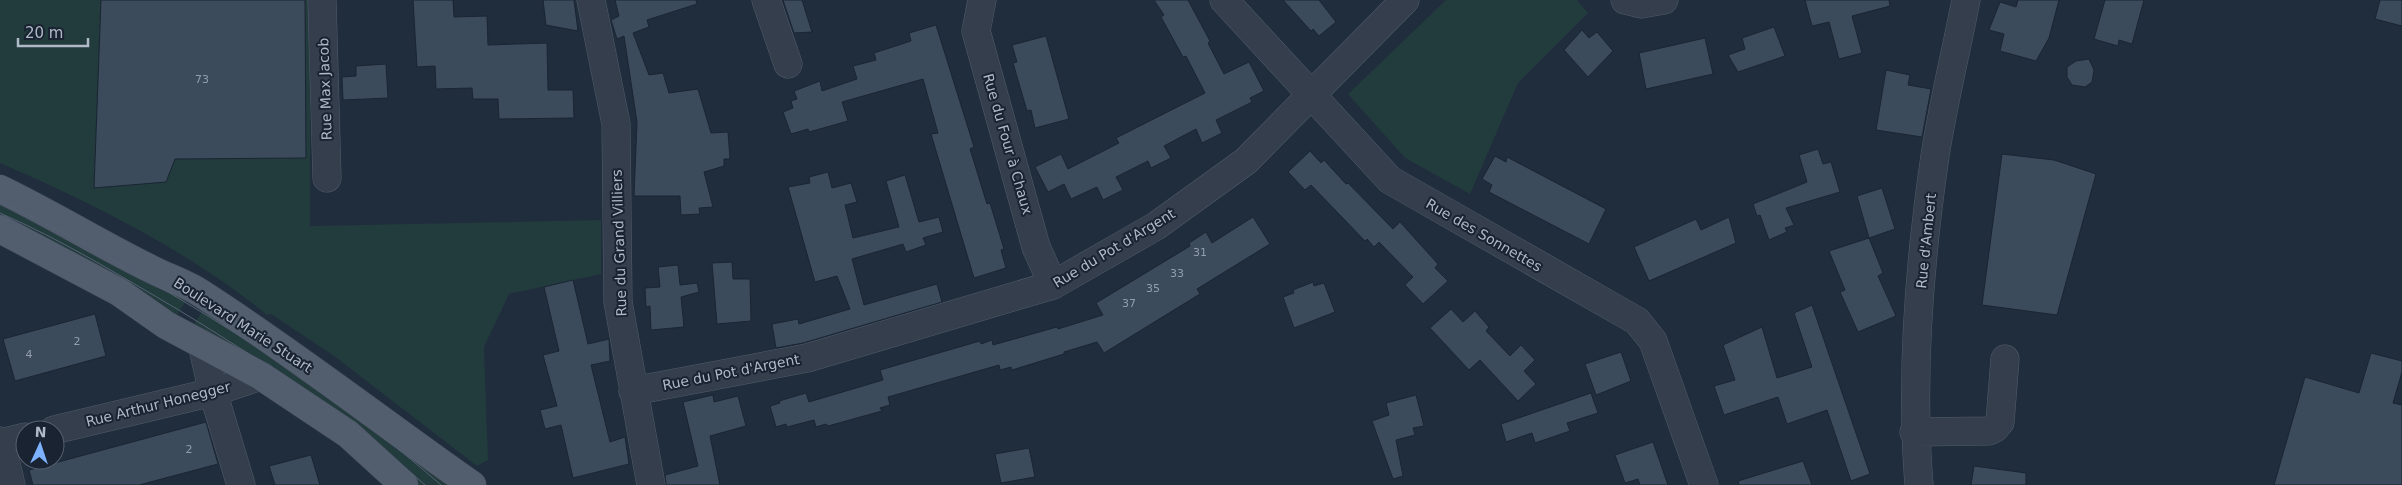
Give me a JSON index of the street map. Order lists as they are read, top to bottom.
{
  "streets": {
    "main road": ["Boulevard Marie Stuart"],
    "street": [
      "Rue Max Jacob",
      "Rue du Four à Chaux",
      "Rue des Sonnettes",
      "Rue d'Ambert",
      "Rue du Grand Villiers",
      "Rue du Pot d'Argent",
      "Rue Arthur Honegger"
    ]
  },
  "crossings": [
    ["Rue du Four à Chaux", "Rue du Pot d'Argent"],
    ["Rue des Sonnettes", "Rue du Pot d'Argent"],
    ["Rue du Grand Villiers", "Rue du Pot d'Argent"]
  ],
  "house_numbers": [
    "73",
    "31",
    "33",
    "35",
    "37",
    "2",
    "4",
    "2"
  ],
  "scale_bar": "20 m",
  "north": "top"
}
